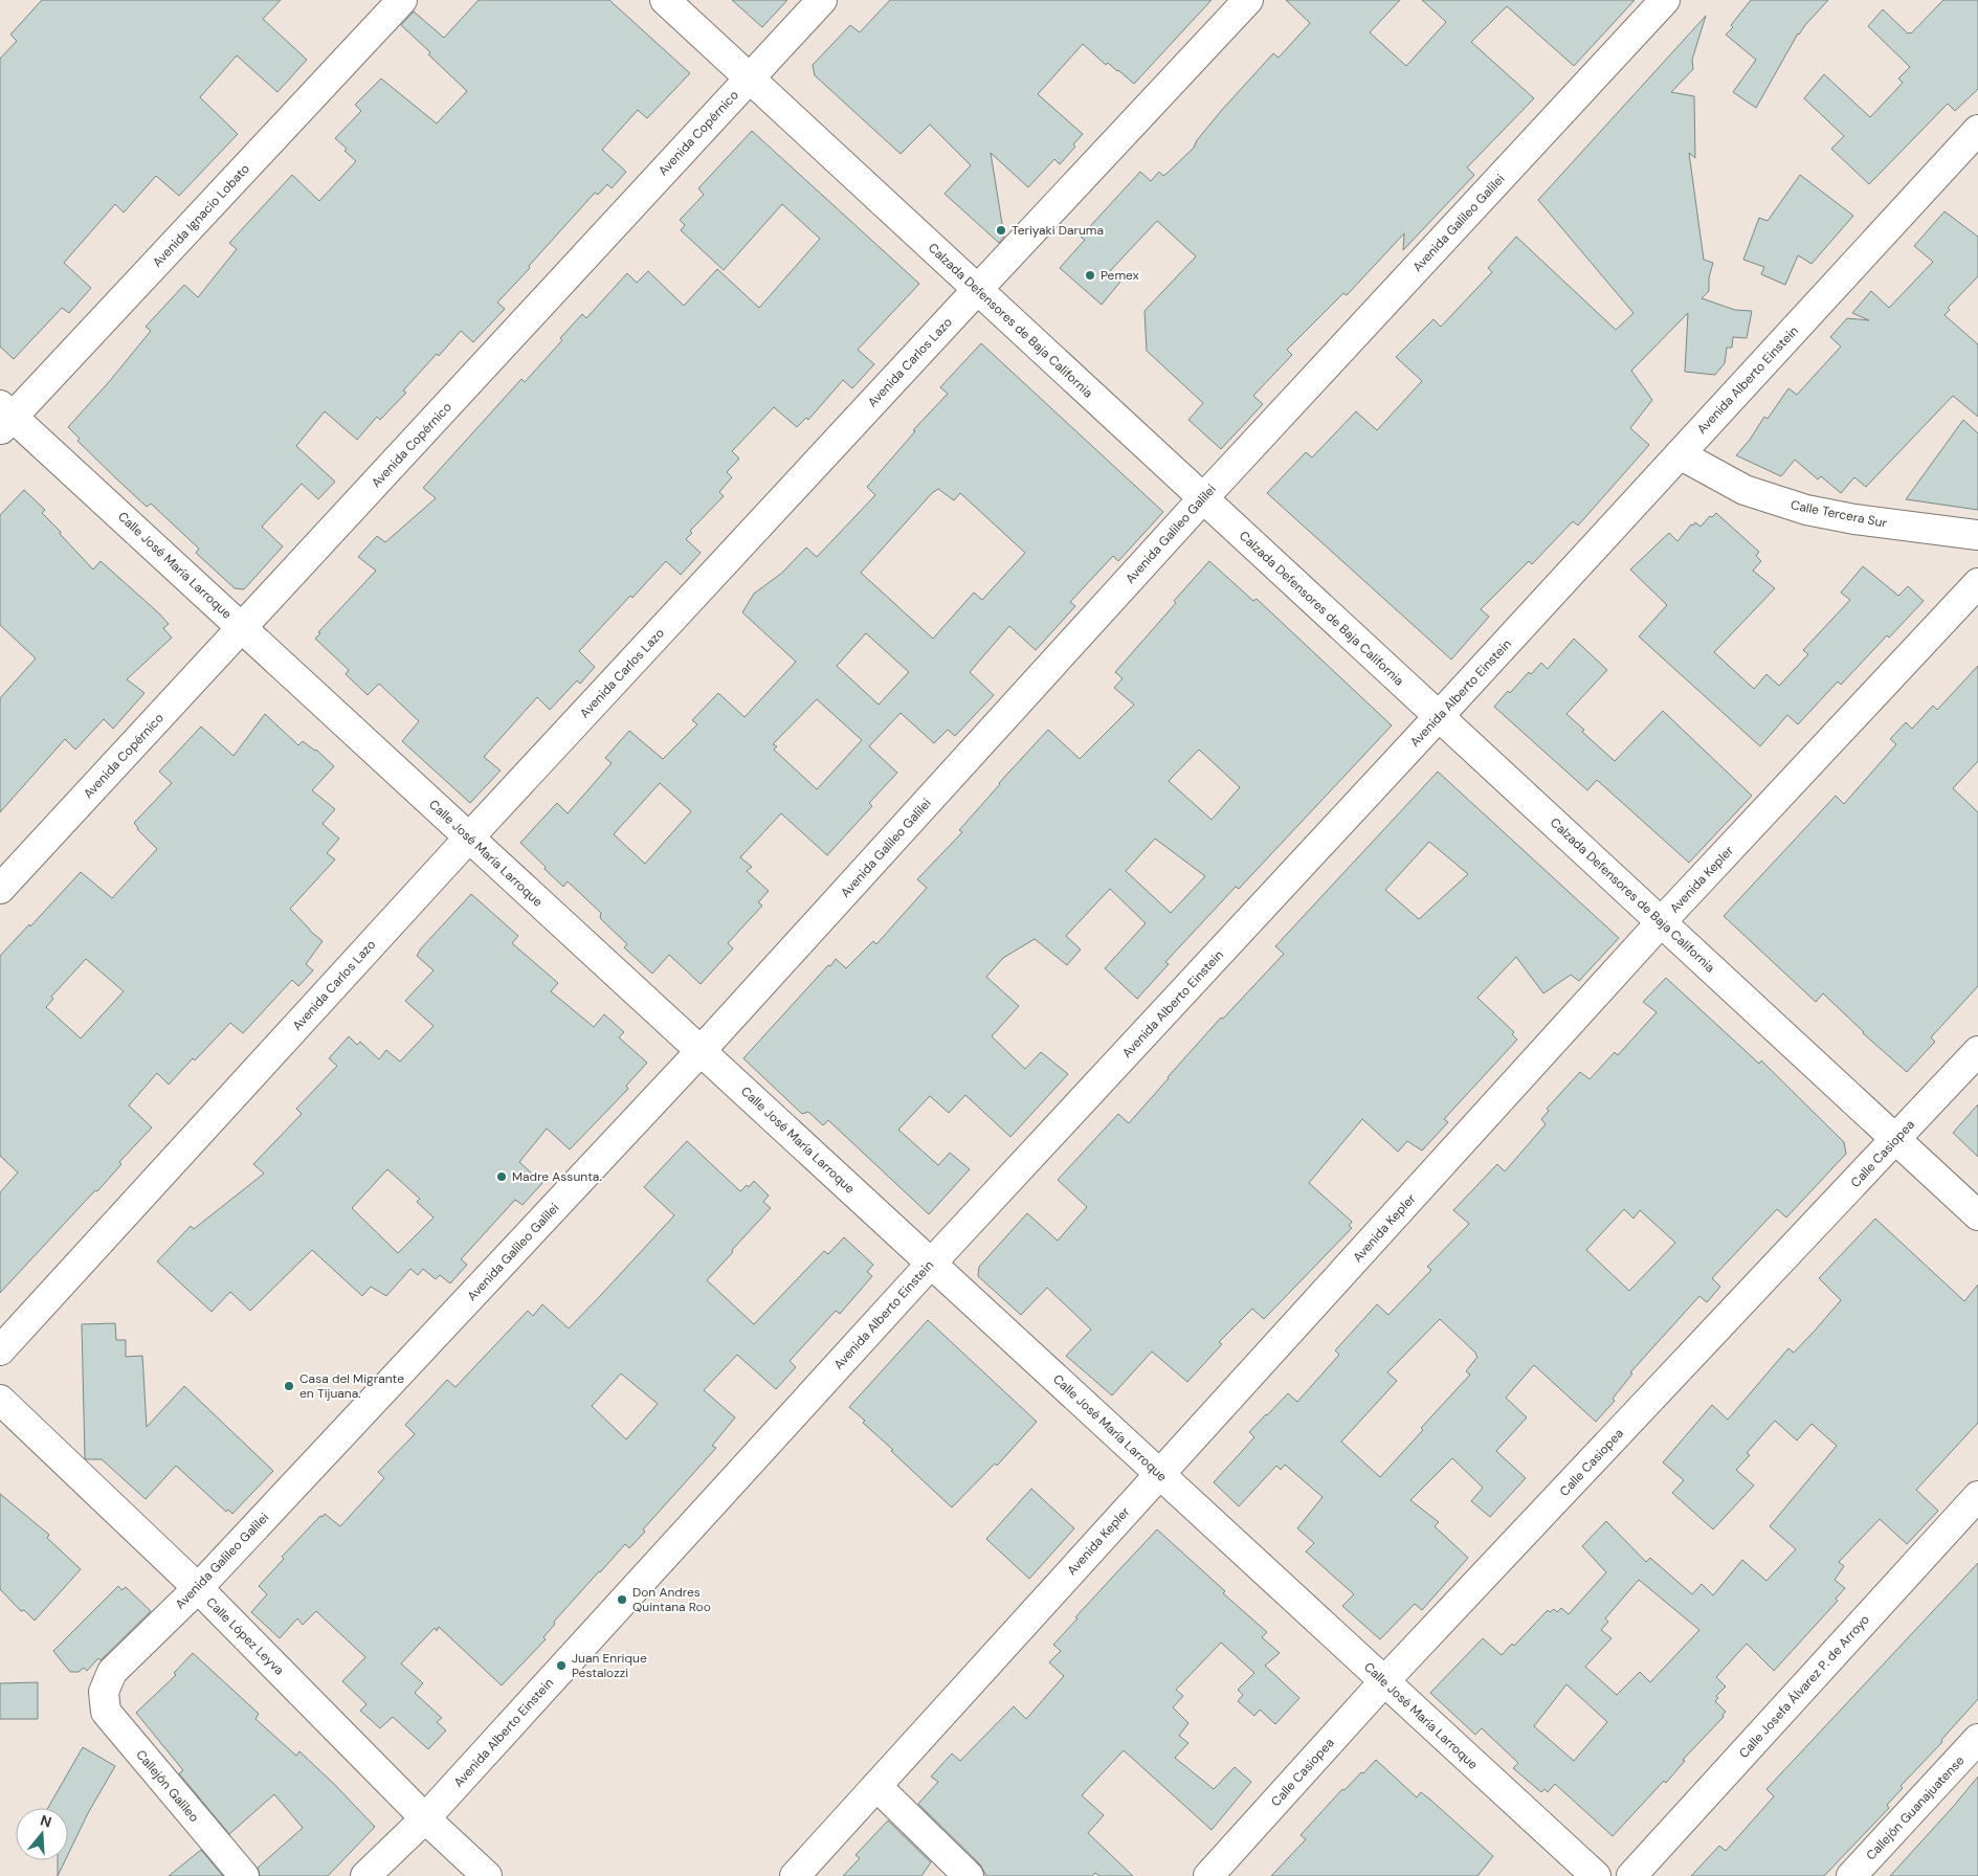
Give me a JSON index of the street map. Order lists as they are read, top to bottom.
{
  "streets": {
    "street": [
      "Avenida Copérnico",
      "Avenida Ignacio Lobato",
      "Avenida Galileo Galilei",
      "Calzada Defensores de Baja California",
      "Avenida Carlos Lazo",
      "Avenida Alberto Einstein",
      "Calle Tercera Sur",
      "Calle José María Larroque",
      "Avenida Kepler",
      "Calle Casiopea",
      "Calle López Leyva",
      "Calle Josefa Álvarez P. de Arroyo",
      "Callejón Galileo",
      "Callejón Guanajuatense"
    ]
  },
  "crossings": [
    ["Avenida Copérnico", "Calzada Defensores de Baja California"],
    ["Avenida Copérnico", "Calle José María Larroque"],
    ["Avenida Ignacio Lobato", "Calle José María Larroque"],
    ["Avenida Galileo Galilei", "Calzada Defensores de Baja California"],
    ["Avenida Galileo Galilei", "Calle José María Larroque"],
    ["Avenida Galileo Galilei", "Calle López Leyva"],
    ["Avenida Galileo Galilei", "Callejón Galileo"],
    ["Calzada Defensores de Baja California", "Avenida Carlos Lazo"],
    ["Calzada Defensores de Baja California", "Avenida Alberto Einstein"],
    ["Calzada Defensores de Baja California", "Avenida Kepler"],
    ["Calzada Defensores de Baja California", "Calle Casiopea"],
    ["Avenida Carlos Lazo", "Calle José María Larroque"],
    ["Avenida Alberto Einstein", "Calle Tercera Sur"],
    ["Avenida Alberto Einstein", "Calle José María Larroque"],
    ["Avenida Alberto Einstein", "Calle López Leyva"],
    ["Calle José María Larroque", "Avenida Kepler"],
    ["Calle José María Larroque", "Calle Casiopea"]
  ],
  "places": [
    "Teriyaki Daruma",
    "Pemex",
    "Madre Assunta.",
    "Casa del Migrante en Tijuana.",
    "Don Andres Quintana Roo",
    "Juan Enrique Pestalozzi"
  ],
  "north": "top"
}
